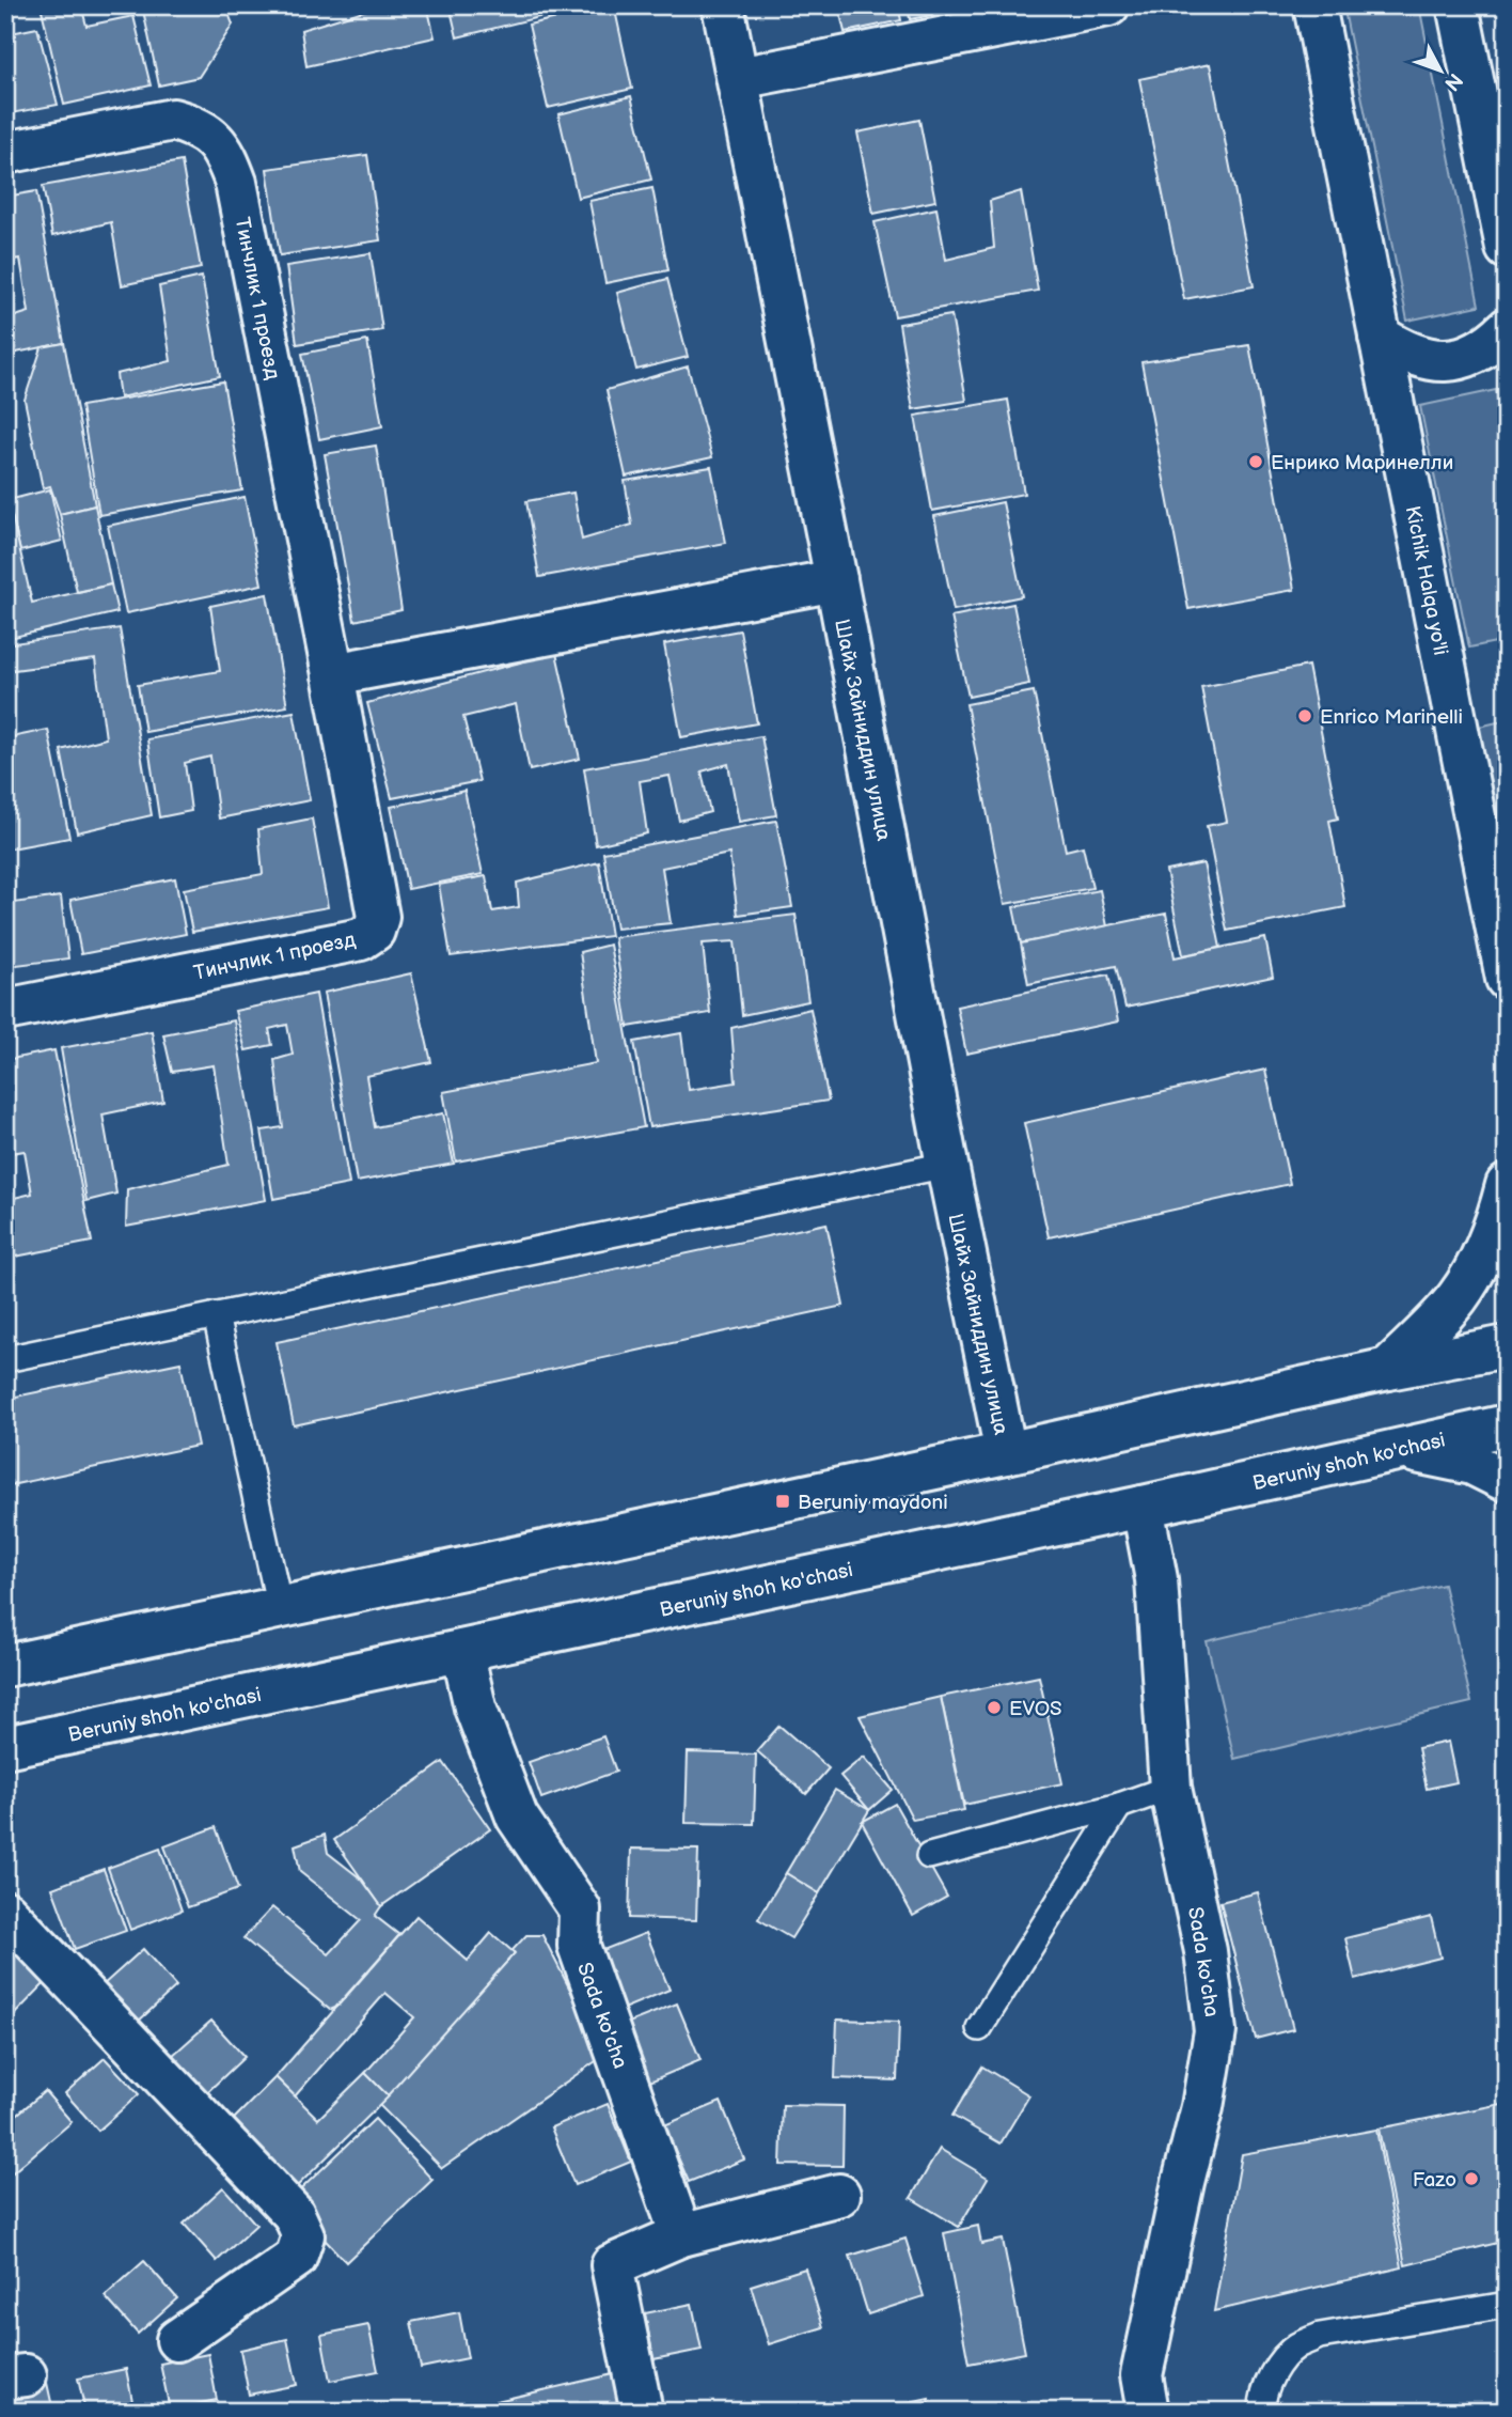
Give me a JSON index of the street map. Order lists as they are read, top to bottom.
{
  "streets": {
    "main road": [
      "Тинчлик 1 проезд",
      "Kichik Halqa yo'li",
      "Шайх Зайниддин улица",
      "Beruniy shoh ko'chasi",
      "Sada ko'cha"
    ]
  },
  "crossings": [
    ["Beruniy shoh ko'chasi", "Sada ko'cha"]
  ],
  "places": {
    "other": [
      "Енрико Маринелли",
      "Enrico Marinelli",
      "EVOS",
      "Fazo"
    ],
    "transit": ["Beruniy maydoni"]
  },
  "north": "bottom right"
}
